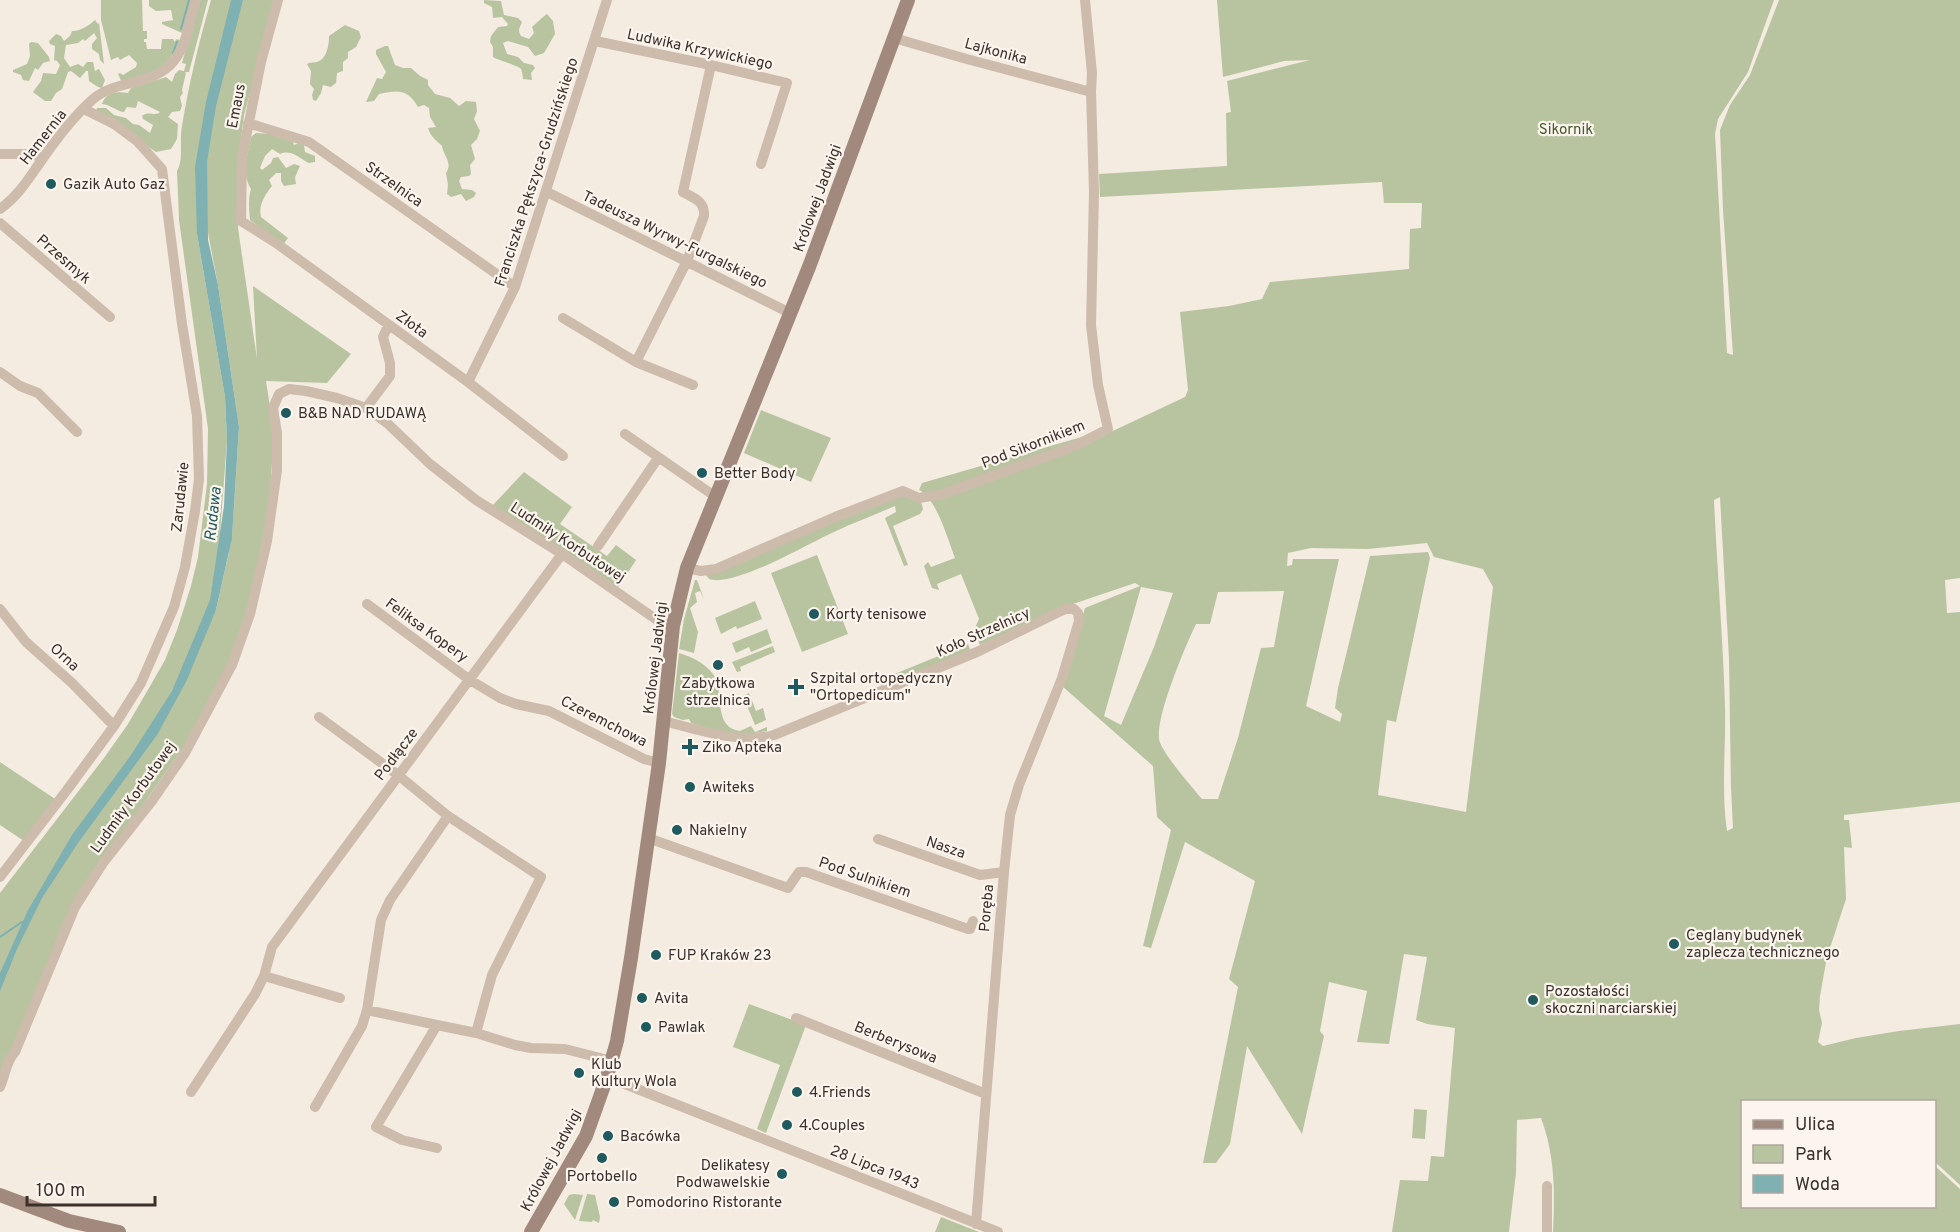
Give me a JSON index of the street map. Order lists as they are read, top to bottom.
{
  "streets": {
    "street": [
      "Ludwika Krzywickiego",
      "Lajkonika",
      "Emaus",
      "Hamernia",
      "Franciszka Pększyca-Grudzińskiego",
      "Strzelnica",
      "Królowej Jadwigi",
      "Tadeusza Wyrwy-Furgalskiego",
      "Przesmyk",
      "Złota",
      "Pod Sikornikiem",
      "Zarudawie",
      "Ludmiły Korbutowej",
      "Feliksa Kopery",
      "Koło Strzelnicy",
      "Orna",
      "Czeremchowa",
      "Podłącze",
      "Nasza",
      "Pod Sulnikiem",
      "Poręba",
      "Berberysowa",
      "28 Lipca 1943"
    ]
  },
  "crossings": [
    ["Ludwika Krzywickiego", "Franciszka Pększyca-Grudzińskiego"],
    ["Lajkonika", "Królowej Jadwigi"],
    ["Lajkonika", "Pod Sikornikiem"],
    ["Emaus", "Strzelnica"],
    ["Emaus", "Złota"],
    ["Hamernia", "Zarudawie"],
    ["Franciszka Pększyca-Grudzińskiego", "Strzelnica"],
    ["Franciszka Pększyca-Grudzińskiego", "Tadeusza Wyrwy-Furgalskiego"],
    ["Franciszka Pększyca-Grudzińskiego", "Złota"],
    ["Królowej Jadwigi", "Tadeusza Wyrwy-Furgalskiego"],
    ["Królowej Jadwigi", "Pod Sikornikiem"],
    ["Królowej Jadwigi", "Ludmiły Korbutowej"],
    ["Królowej Jadwigi", "Koło Strzelnicy"],
    ["Królowej Jadwigi", "Czeremchowa"],
    ["Królowej Jadwigi", "Pod Sulnikiem"],
    ["Królowej Jadwigi", "28 Lipca 1943"],
    ["Zarudawie", "Orna"],
    ["Ludmiły Korbutowej", "Podłącze"],
    ["Feliksa Kopery", "Czeremchowa"],
    ["Feliksa Kopery", "Podłącze"],
    ["Koło Strzelnicy", "Poręba"],
    ["Czeremchowa", "Podłącze"],
    ["Nasza", "Poręba"],
    ["Poręba", "Berberysowa"],
    ["Poręba", "28 Lipca 1943"]
  ],
  "water": ["Rudawa"],
  "parks": ["Sikornik"],
  "places": {
    "other": [
      "Gazik Auto Gaz",
      "B&B NAD RUDAWĄ",
      "Better Body",
      "Korty tenisowe",
      "Zabytkowa strzelnica",
      "Awiteks",
      "Nakielny",
      "Ceglany budynek zaplecza technicznego",
      "FUP Kraków 23",
      "Avita",
      "Pozostałości skoczni narciarskiej",
      "Pawlak",
      "Klub Kultury Wola",
      "4.Friends",
      "4.Couples",
      "Bacówka",
      "Portobello",
      "Delikatesy Podwawelskie",
      "Pomodorino Ristorante"
    ],
    "health": ["Szpital ortopedyczny \"Ortopedicum\"", "Ziko Apteka"]
  },
  "legend": ["Ulica", "Park", "Woda"],
  "scale_bar": "100 m"
}
